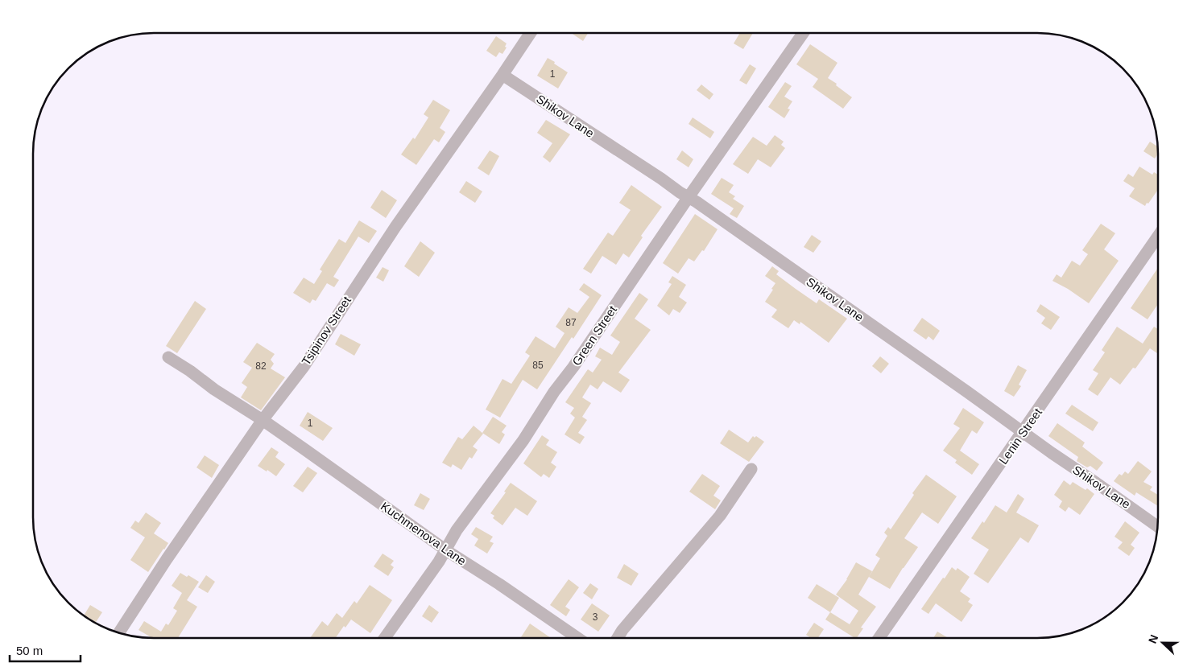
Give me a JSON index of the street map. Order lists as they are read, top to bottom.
{
  "streets": {
    "street": [
      "Shikov Lane",
      "Tsipinov Street",
      "Green Street",
      "Lenin Street",
      "Kuchmenova Lane"
    ]
  },
  "crossings": [
    ["Shikov Lane", "Tsipinov Street"],
    ["Shikov Lane", "Green Street"],
    ["Shikov Lane", "Lenin Street"],
    ["Tsipinov Street", "Kuchmenova Lane"],
    ["Green Street", "Kuchmenova Lane"]
  ],
  "house_numbers": [
    "1",
    "87",
    "85",
    "82",
    "1",
    "3"
  ],
  "scale_bar": "50 m",
  "north": "left"
}
